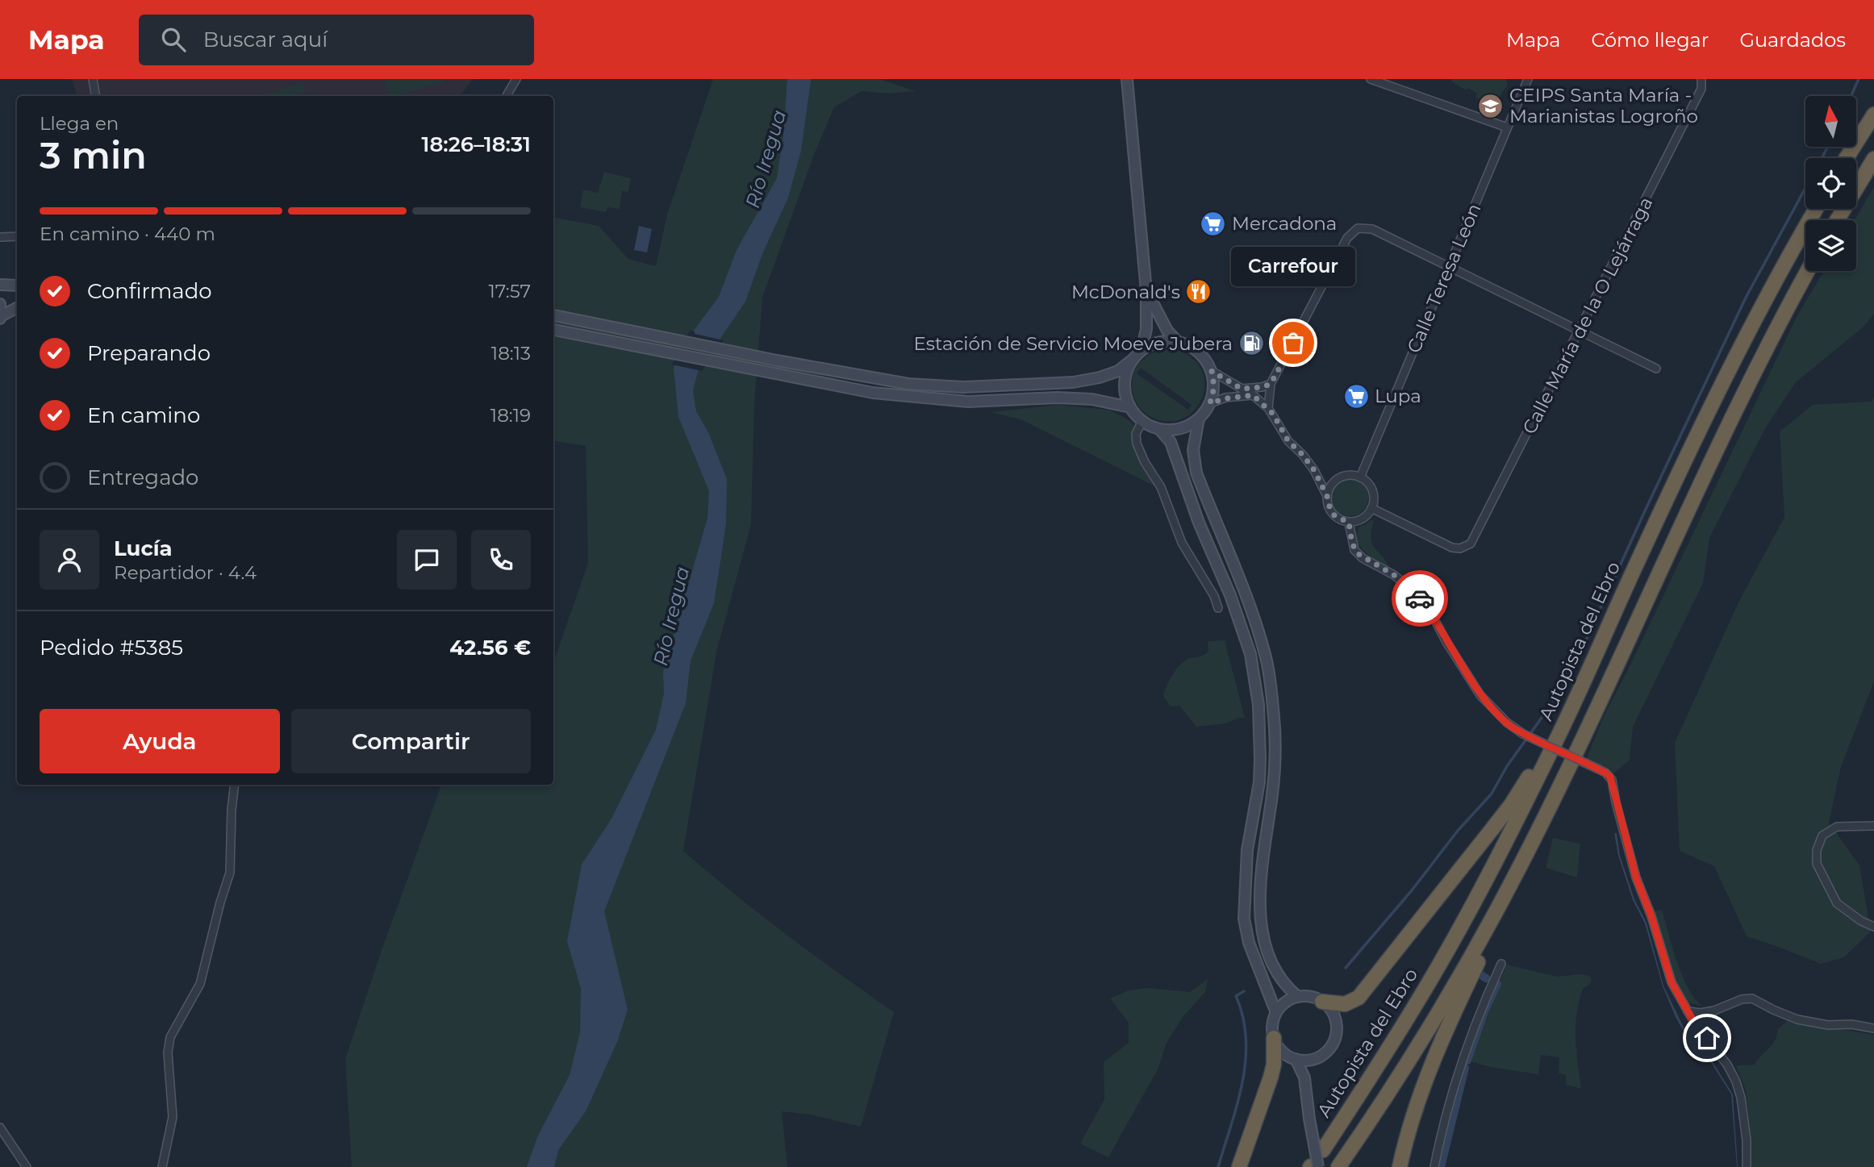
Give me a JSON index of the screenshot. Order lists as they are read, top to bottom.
{
  "streets": {
    "highway": ["Autopista del Ebro"],
    "street": ["Calle Teresa León", "Calle María de la O Lejárraga"]
  },
  "crossings": [
    ["Calle Teresa León", "Calle María de la O Lejárraga"]
  ],
  "water": ["Río Iregua"],
  "places": {
    "school or university": ["CEIPS Santa María - Marianistas Logroño"],
    "supermarket": ["Mercadona", "Lupa"],
    "restaurant": ["McDonald's"],
    "other": ["Carrefour"],
    "fuel station": ["Estación de Servicio Moeve Jubera"]
  },
  "north": "top",
  "page": {
    "header": "Mapa",
    "search": "Buscar aquí",
    "nav": ["Mapa", "Cómo llegar", "Guardados"],
    "heading": ["3 min", "Llega en", "18:26–18:31"],
    "panel": [
      "Lucía",
      "Repartidor · 4.4",
      "Pedido #5385",
      "42.56 €"
    ],
    "bar": "En camino · 440 m",
    "bubble": "Carrefour",
    "list": [
      ["Confirmado", "17:57"],
      ["Preparando", "18:13"],
      ["En camino", "18:19"],
      "Entregado"
    ],
    "buttons": ["Ayuda", "Compartir"]
  }
}
